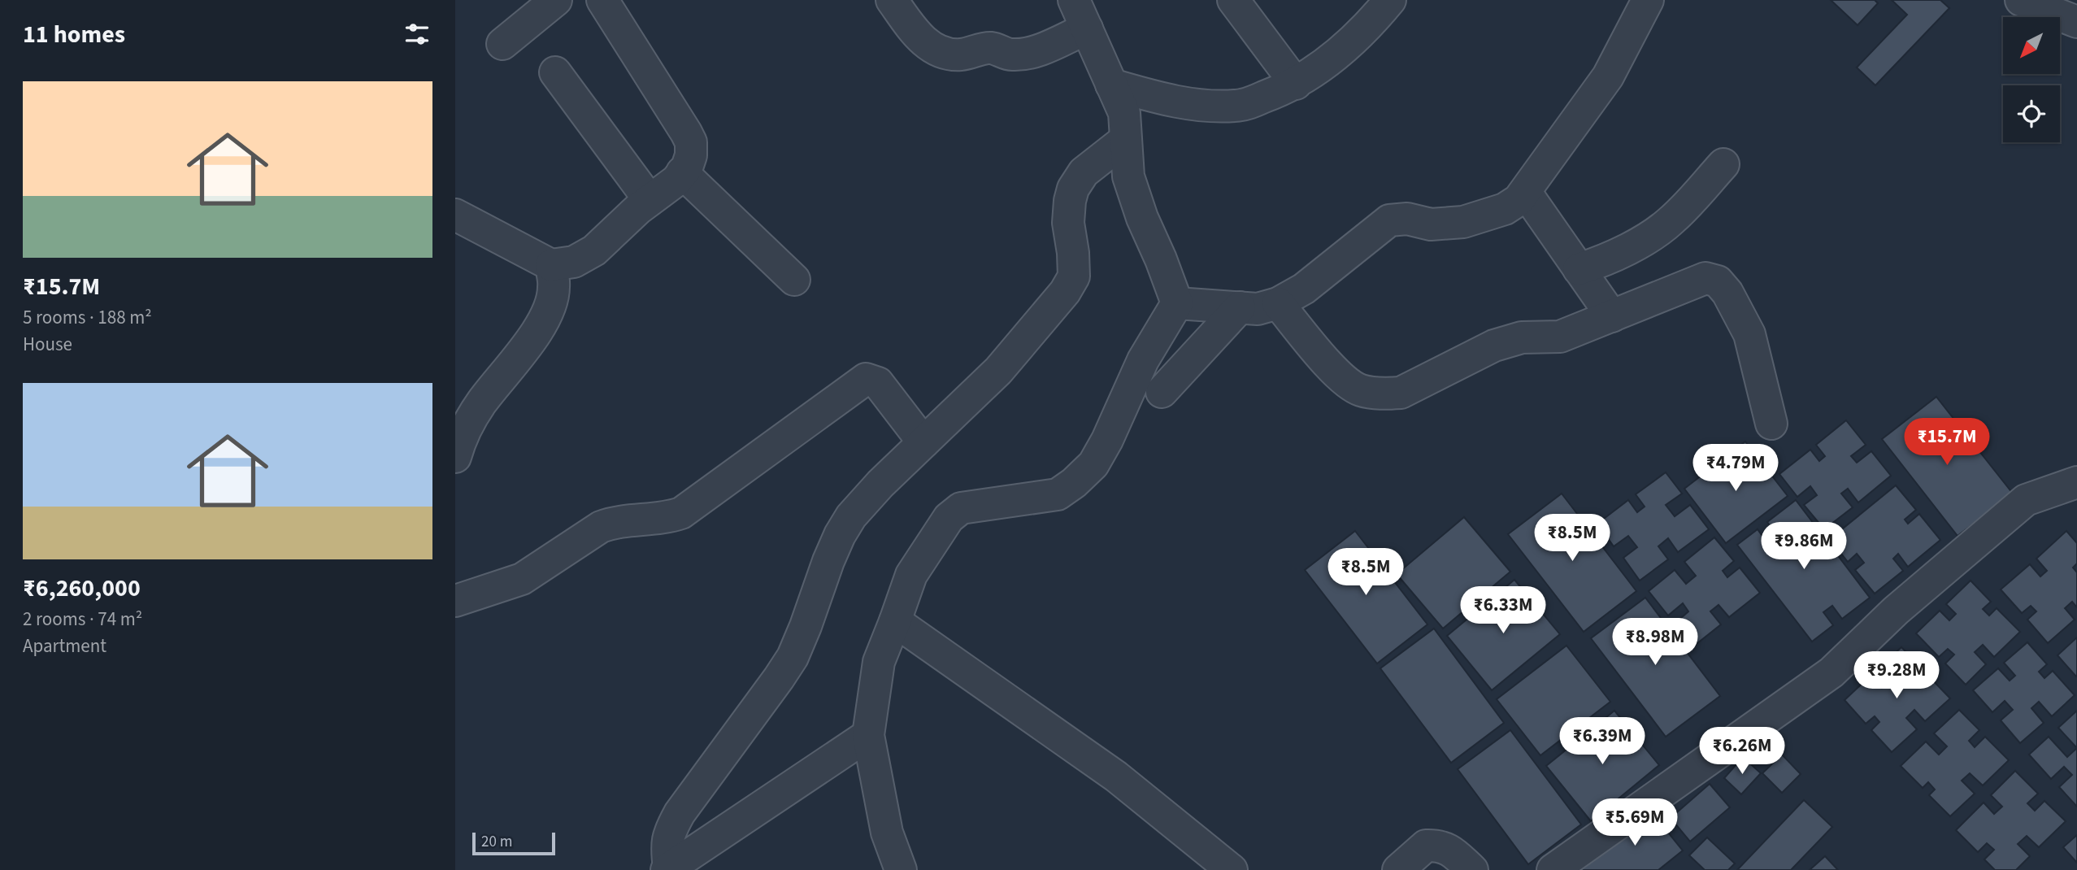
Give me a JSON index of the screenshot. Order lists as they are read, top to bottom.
{
  "scale_bar": "20 m",
  "north": "bottom left",
  "page": {
    "heading": "11 homes",
    "list": [
      {
        "name": "₹15.7M",
        "note": "5 rooms · 188 m² · House"
      },
      {
        "name": "₹6,260,000",
        "note": "2 rooms · 74 m² · Apartment"
      }
    ],
    "price": [
      "₹15.7M",
      "₹4.79M",
      "₹8.5M",
      "₹9.86M",
      "₹8.5M",
      "₹6.33M",
      "₹8.98M",
      "₹9.28M",
      "₹6.39M",
      "₹6.26M",
      "₹5.69M"
    ],
    "scale": "20 m"
  }
}
